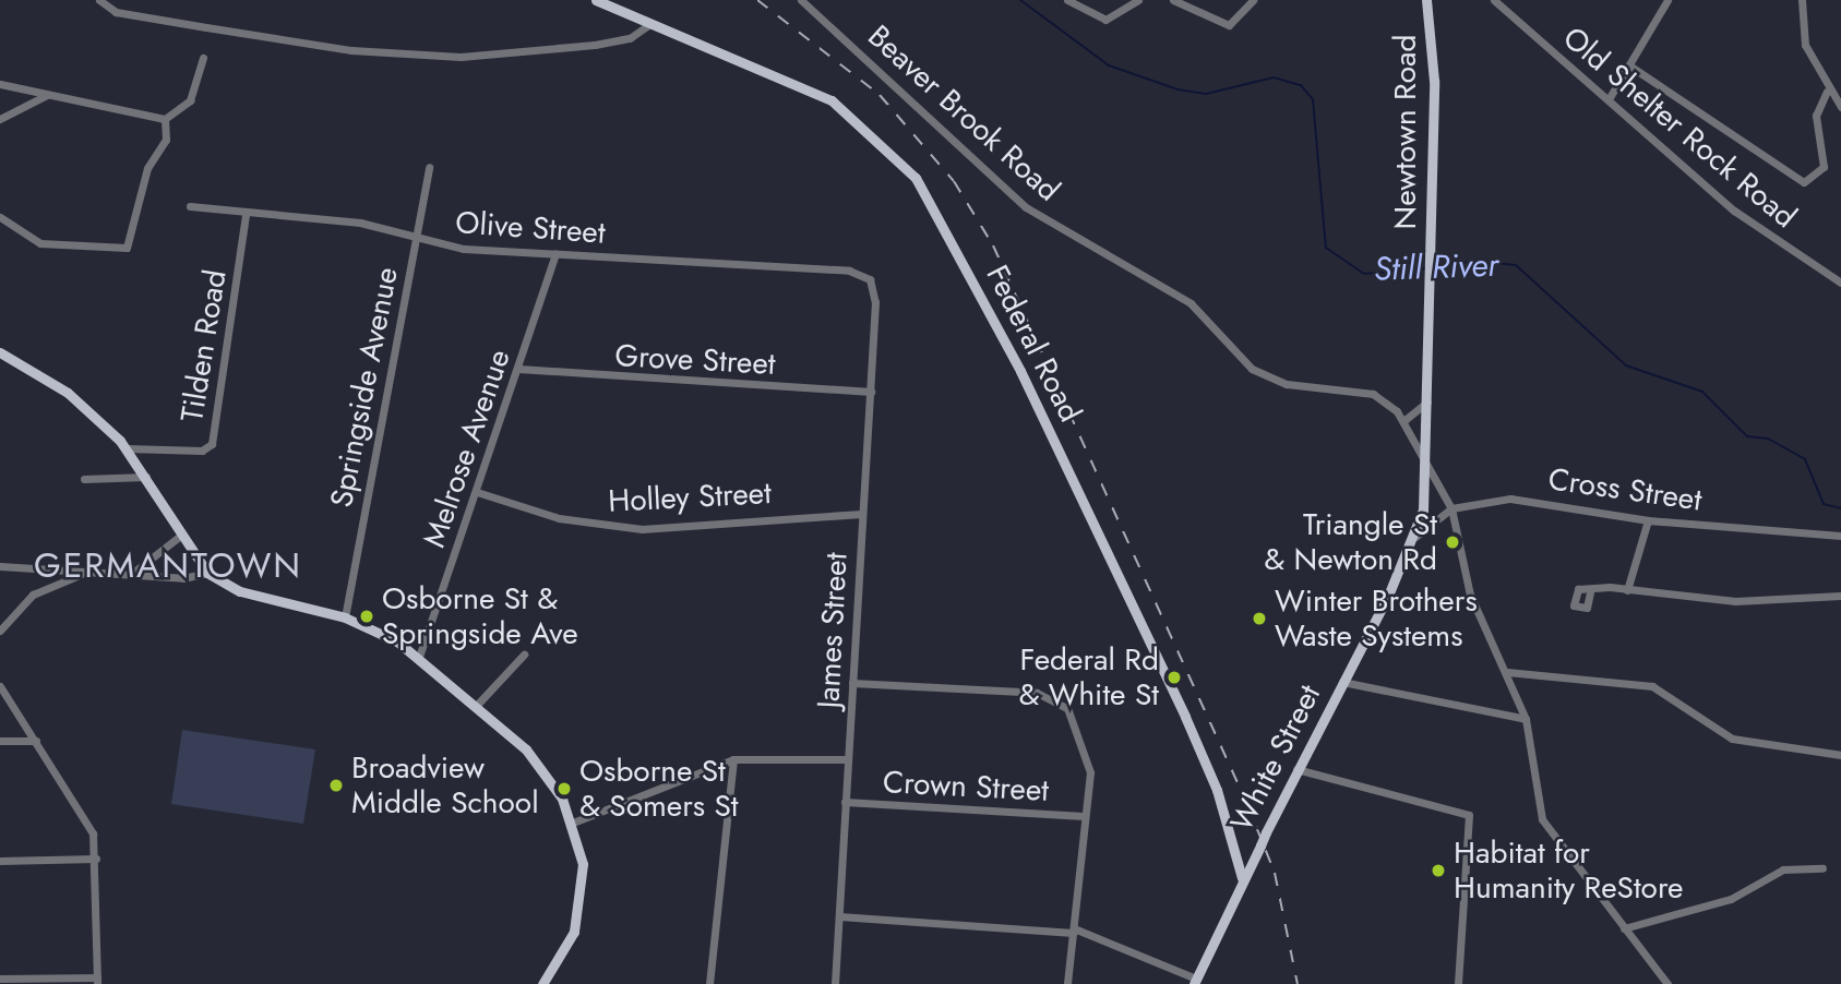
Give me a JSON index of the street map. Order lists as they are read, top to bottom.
{
  "streets": {
    "main road": ["Newtown Road", "Federal Road", "White Street"],
    "street": [
      "Beaver Brook Road",
      "Old Shelter Rock Road",
      "Olive Street",
      "Tilden Road",
      "Grove Street",
      "Springside Avenue",
      "Melrose Avenue",
      "Cross Street",
      "Holley Street",
      "James Street",
      "Crown Street"
    ]
  },
  "crossings": [
    ["Beaver Brook Road", "Newtown Road"],
    ["Beaver Brook Road", "Cross Street"],
    ["Beaver Brook Road", "White Street"],
    ["Newtown Road", "White Street"],
    ["Olive Street", "Tilden Road"],
    ["Olive Street", "Springside Avenue"],
    ["Olive Street", "Melrose Avenue"],
    ["Olive Street", "James Street"],
    ["Federal Road", "White Street"],
    ["Grove Street", "Melrose Avenue"],
    ["Grove Street", "James Street"],
    ["Melrose Avenue", "Holley Street"],
    ["Cross Street", "White Street"],
    ["Holley Street", "James Street"],
    ["James Street", "Crown Street"]
  ],
  "districts": ["GERMANTOWN"],
  "water": ["Still River"],
  "places": [
    "Triangle St & Newton Rd",
    "Osborne St & Springside Ave",
    "Winter Brothers Waste Systems",
    "Federal Rd & White St",
    "Broadview Middle School",
    "Osborne St & Somers St",
    "Habitat for Humanity ReStore"
  ]
}
